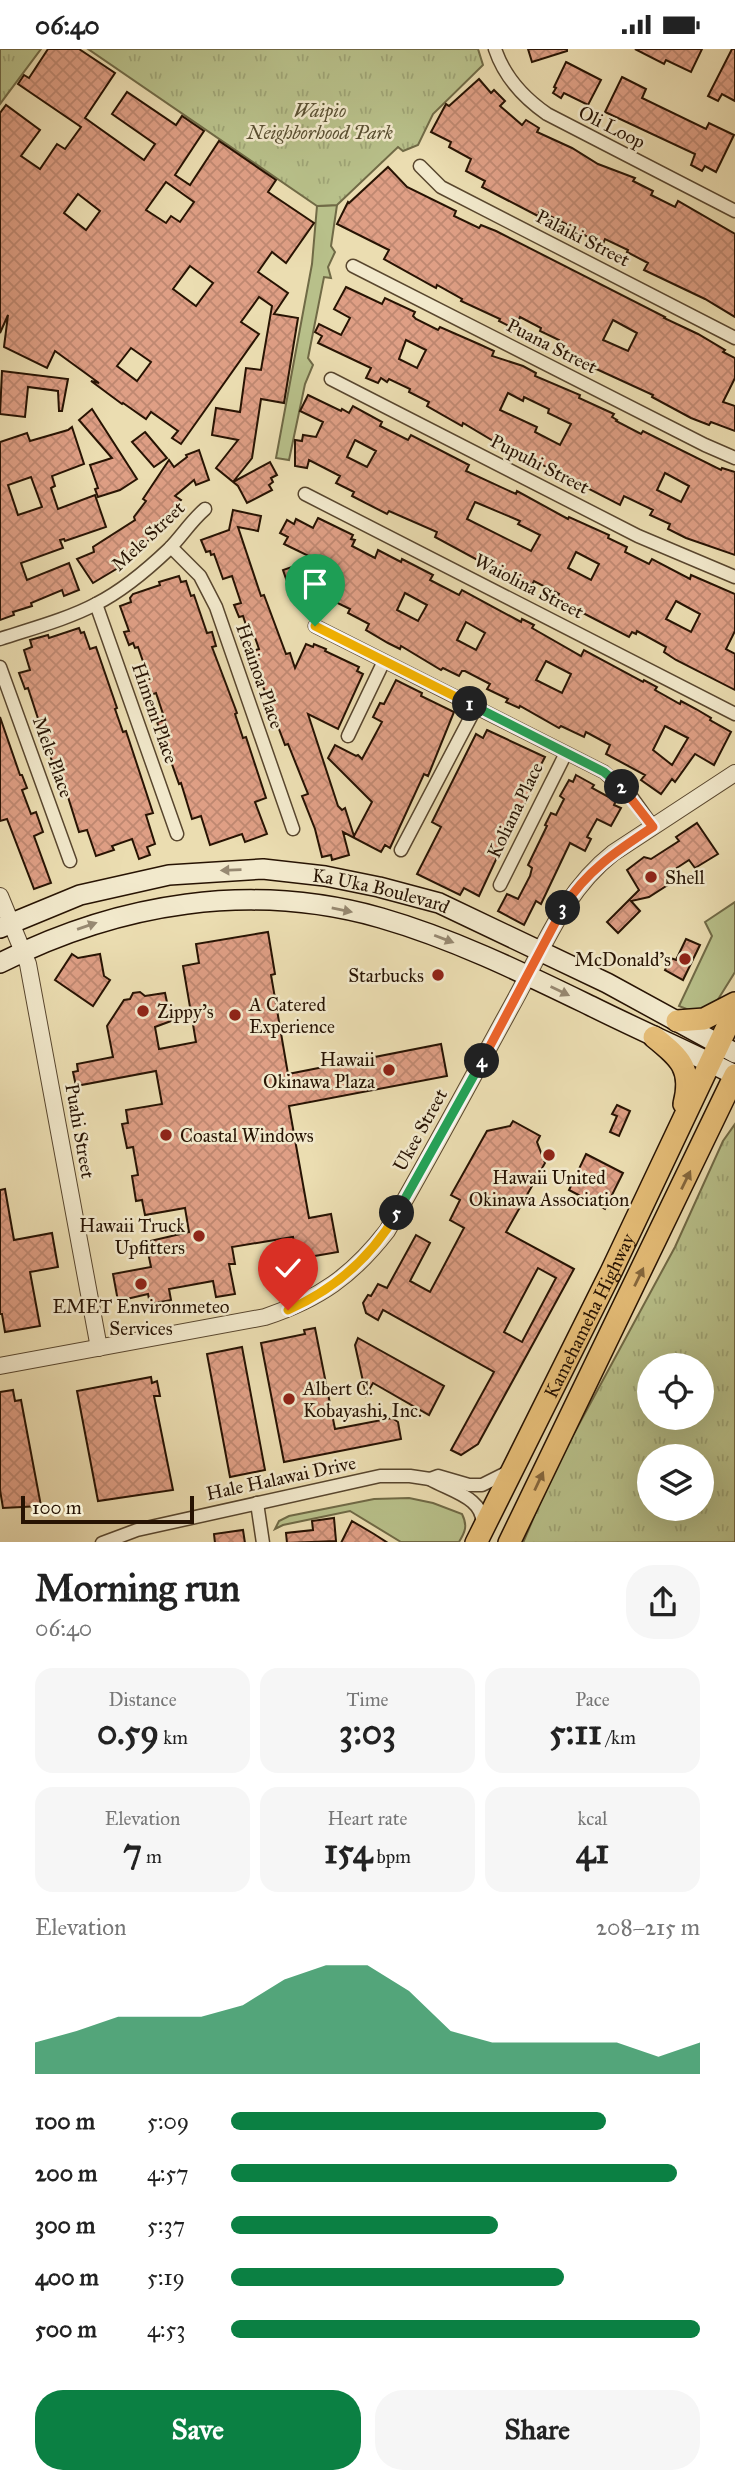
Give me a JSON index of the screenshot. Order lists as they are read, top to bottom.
{
  "streets": {
    "main road": ["Ka Uka Boulevard", "Kamehameha Highway"],
    "street": [
      "Oli Loop",
      "Palaiki Street",
      "Puana Street",
      "Pupuhi Street",
      "Mele Street",
      "Waiolina Street",
      "Heainoa Place",
      "Himeni Place",
      "Mele Place",
      "Koliana Place",
      "Ukee Street",
      "Puahi Street",
      "Hale Halawai Drive"
    ]
  },
  "crossings": [
    ["Mele Street", "Heainoa Place"],
    ["Mele Street", "Himeni Place"],
    ["Ka Uka Boulevard", "Ukee Street"],
    ["Ka Uka Boulevard", "Puahi Street"],
    ["Ka Uka Boulevard", "Kamehameha Highway"],
    ["Ukee Street", "Puahi Street"],
    ["Kamehameha Highway", "Hale Halawai Drive"]
  ],
  "parks": ["Waipio Neighborhood Park"],
  "places": [
    "Shell",
    "McDonald's",
    "Starbucks",
    "Zippy's",
    "A Catered Experience",
    "Hawaii Okinawa Plaza",
    "Coastal Windows",
    "Hawaii United Okinawa Association",
    "Hawaii Truck Upfitters",
    "EMET Environmeteo Services",
    "Albert C. Kobayashi, Inc."
  ],
  "scale_bar": "100 m",
  "page": {
    "status": "06:40",
    "pins": [
      "1",
      "2",
      "3",
      "4",
      "5"
    ],
    "scale": "100 m",
    "heading": ["Morning run", "06:40"],
    "stats": [
      ["Distance", "0.59 km"],
      ["Time", "3:03"],
      ["Pace", "5:11 /km"],
      ["Elevation", "7 m"],
      ["Heart rate", "154 bpm"],
      ["kcal", "41"]
    ],
    "chart": ["Elevation", "208–215 m"],
    "list": [
      {
        "name": "100 m",
        "note": "5:09"
      },
      {
        "name": "200 m",
        "note": "4:57"
      },
      {
        "name": "300 m",
        "note": "5:37"
      },
      {
        "name": "400 m",
        "note": "5:19"
      },
      {
        "name": "500 m",
        "note": "4:53"
      }
    ],
    "buttons": ["Save", "Share"]
  }
}
